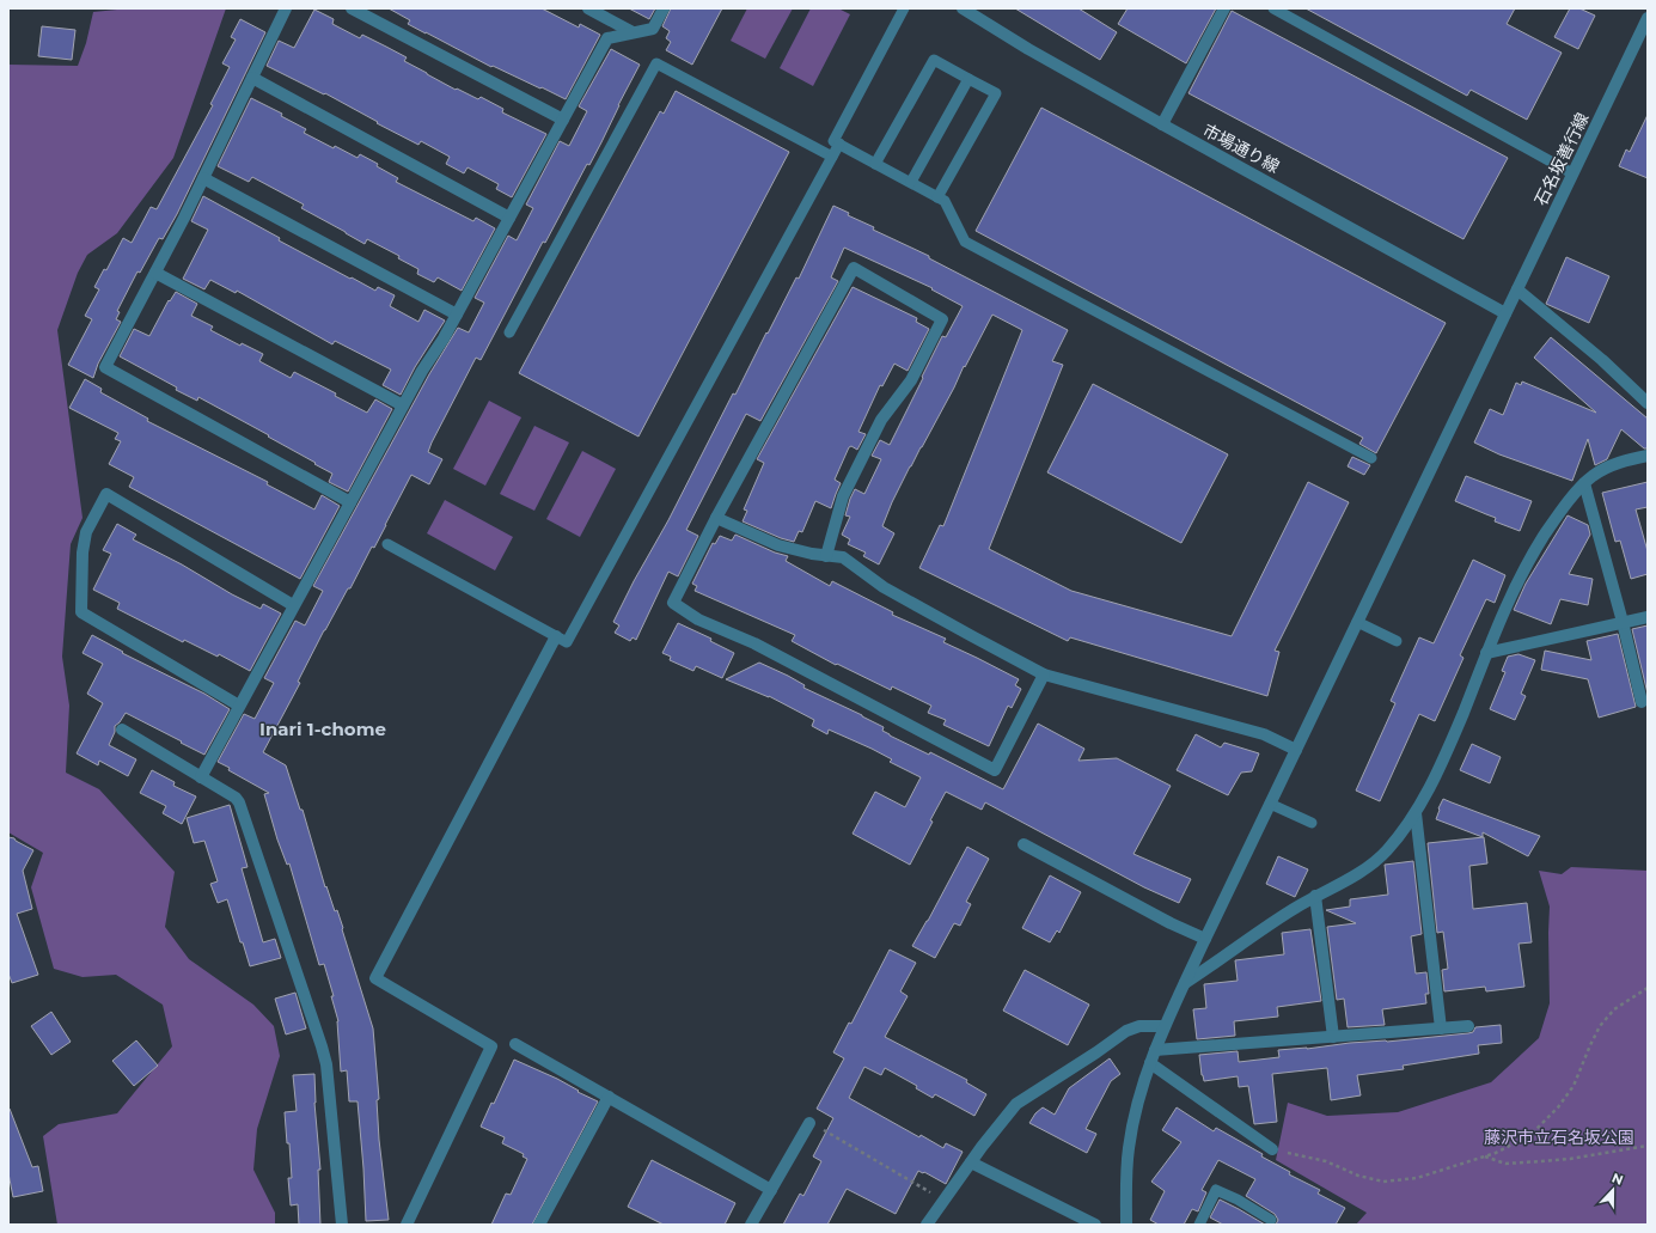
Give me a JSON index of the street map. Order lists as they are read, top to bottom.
{
  "streets": {
    "street": ["市場通り線", "石名坂善行線"]
  },
  "crossings": [
    ["市場通り線", "石名坂善行線"]
  ],
  "districts": ["Inari 1-chome"],
  "parks": ["藤沢市立石名坂公園"],
  "north": "top"
}
